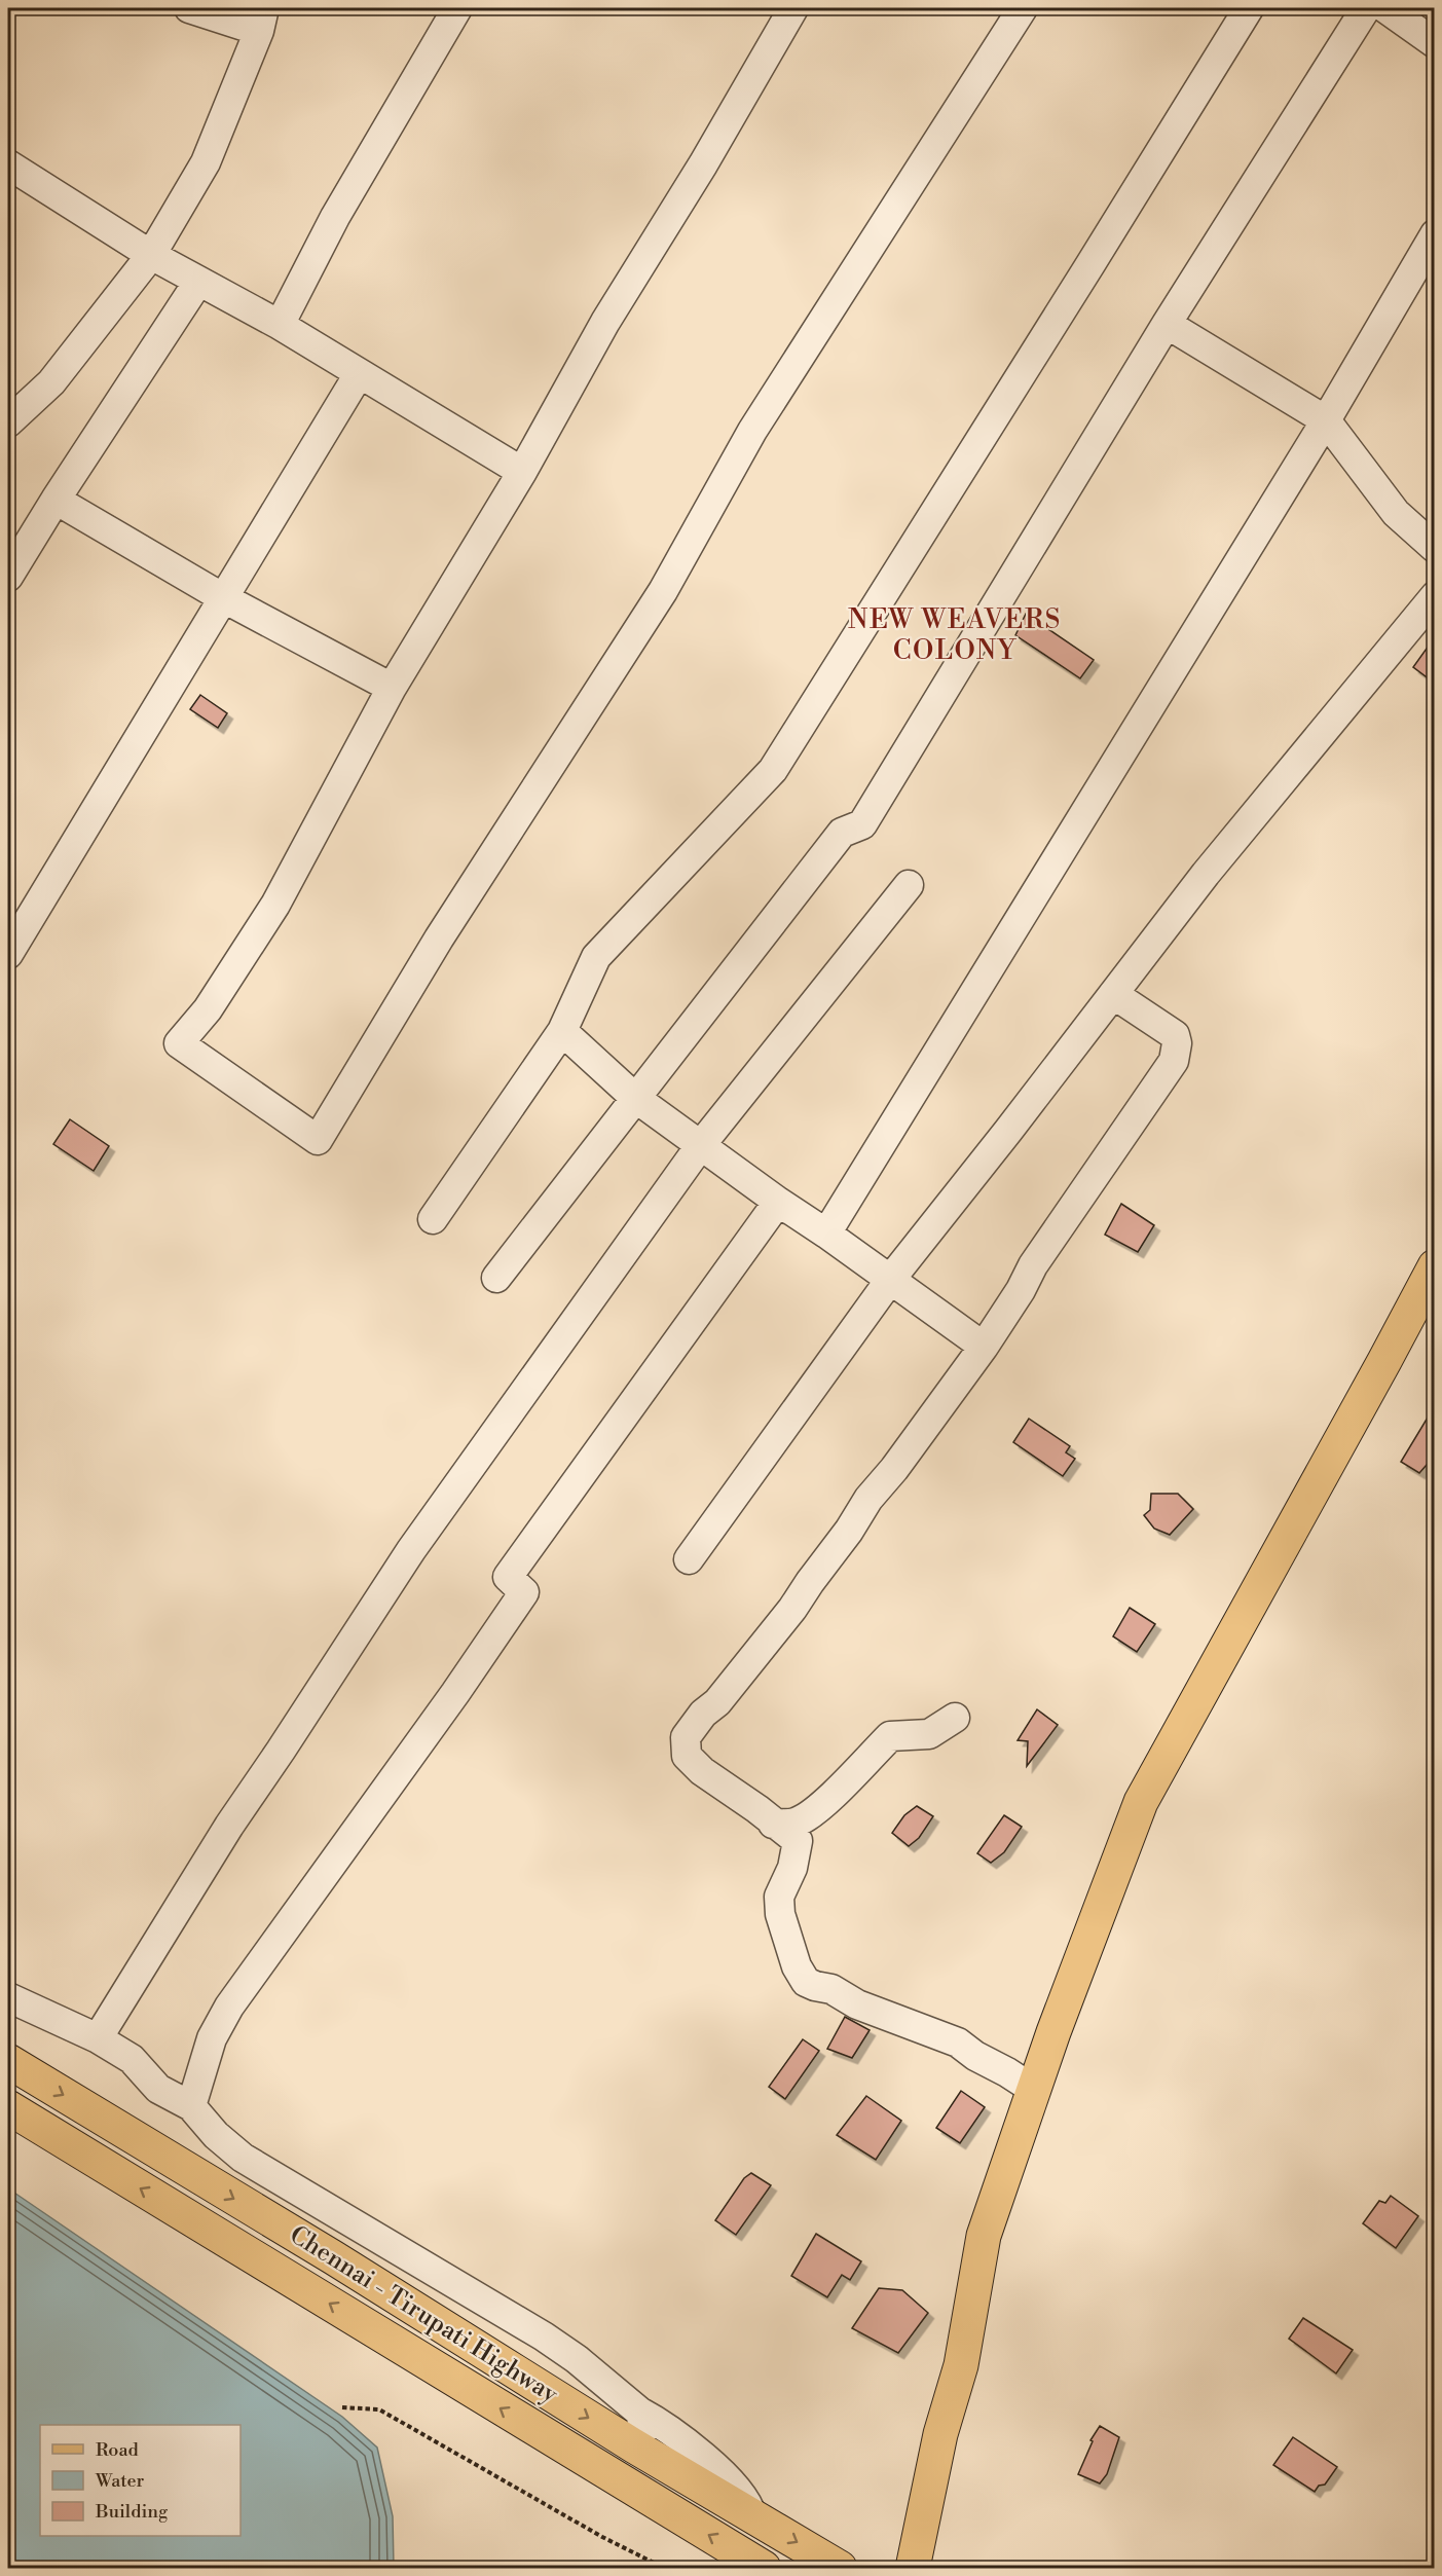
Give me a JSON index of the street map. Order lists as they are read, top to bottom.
{
  "streets": {
    "main road": ["Chennai - Tirupati Highway"]
  },
  "districts": ["NEW WEAVERS COLONY"],
  "legend": ["Road", "Water", "Building"]
}
